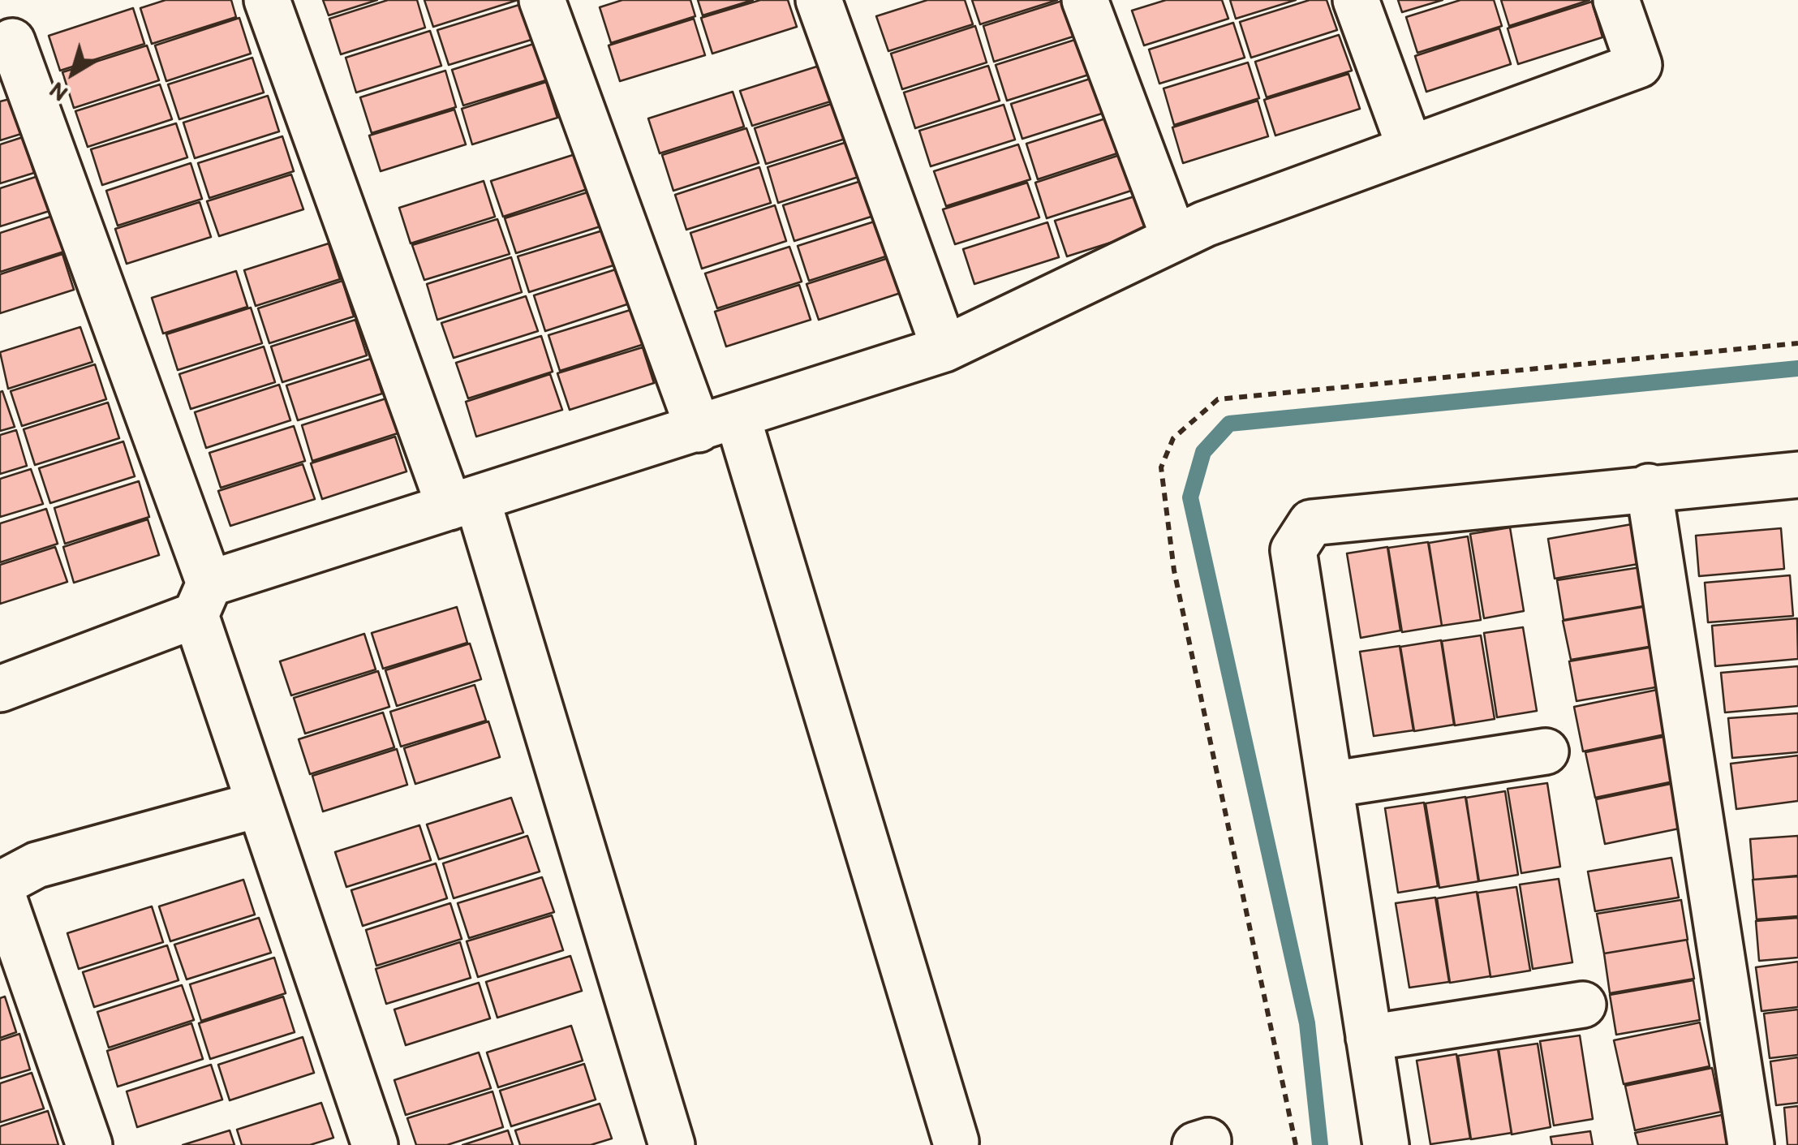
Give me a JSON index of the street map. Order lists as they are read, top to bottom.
{
  "north": "bottom left"
}
